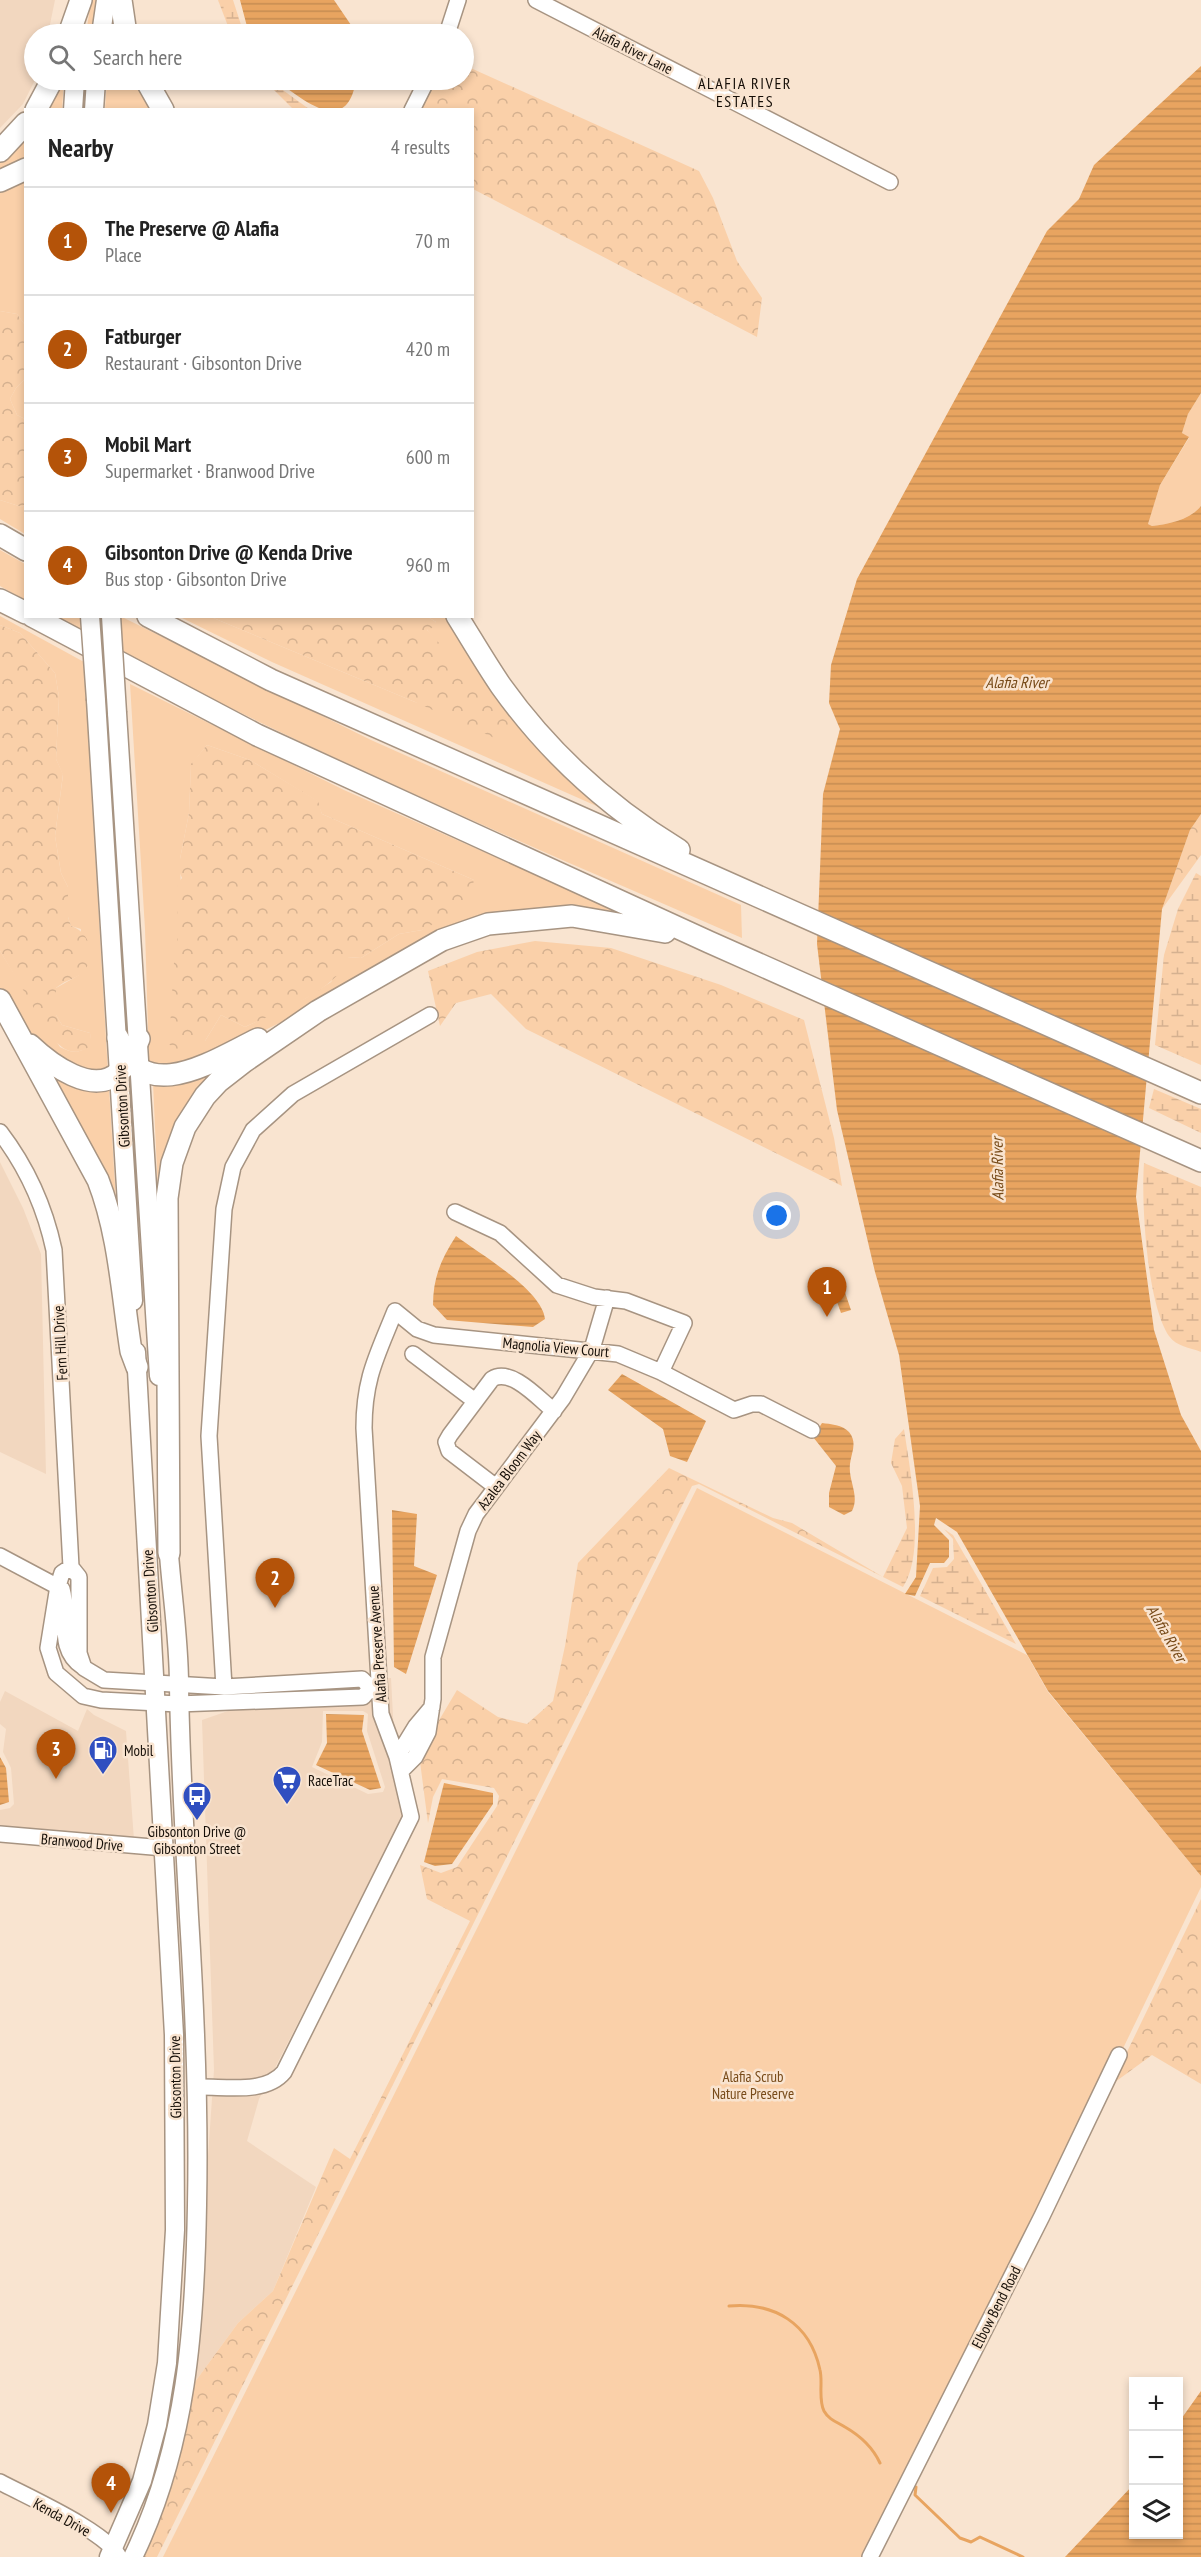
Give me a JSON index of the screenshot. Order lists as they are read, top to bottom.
{
  "streets": {
    "main road": ["Gibsonton Drive"],
    "street": [
      "Alafia River Lane",
      "Fern Hill Drive",
      "Magnolia View Court",
      "Azalea Bloom Way",
      "Alafia Preserve Avenue",
      "Branwood Drive",
      "Elbow Bend Road",
      "Kenda Drive"
    ]
  },
  "crossings": [
    ["Gibsonton Drive", "Alafia Preserve Avenue"],
    ["Gibsonton Drive", "Branwood Drive"],
    ["Gibsonton Drive", "Kenda Drive"],
    ["Magnolia View Court", "Azalea Bloom Way"],
    ["Magnolia View Court", "Alafia Preserve Avenue"],
    ["Azalea Bloom Way", "Alafia Preserve Avenue"]
  ],
  "districts": ["ALAFIA RIVER ESTATES"],
  "water": ["Alafia River"],
  "parks": ["Alafia Scrub Nature Preserve"],
  "places": {
    "fuel station": ["Mobil"],
    "supermarket": ["RaceTrac"],
    "bus stop": ["Gibsonton Drive @ Gibsonton Street"]
  },
  "page": {
    "search": "Search here",
    "heading": ["Nearby", "4 results"],
    "list": [
      {
        "mark": "1",
        "name": "The Preserve @ Alafia",
        "note": "Place",
        "value": "70 m"
      },
      {
        "mark": "2",
        "name": "Fatburger",
        "note": "Restaurant · Gibsonton Drive",
        "value": "420 m"
      },
      {
        "mark": "3",
        "name": "Mobil Mart",
        "note": "Supermarket · Branwood Drive",
        "value": "600 m"
      },
      {
        "mark": "4",
        "name": "Gibsonton Drive @ Kenda Drive",
        "note": "Bus stop · Gibsonton Drive",
        "value": "960 m"
      }
    ],
    "pins": [
      "1",
      "2",
      "3",
      "4"
    ],
    "map_buttons": ["+", "−"]
  }
}
